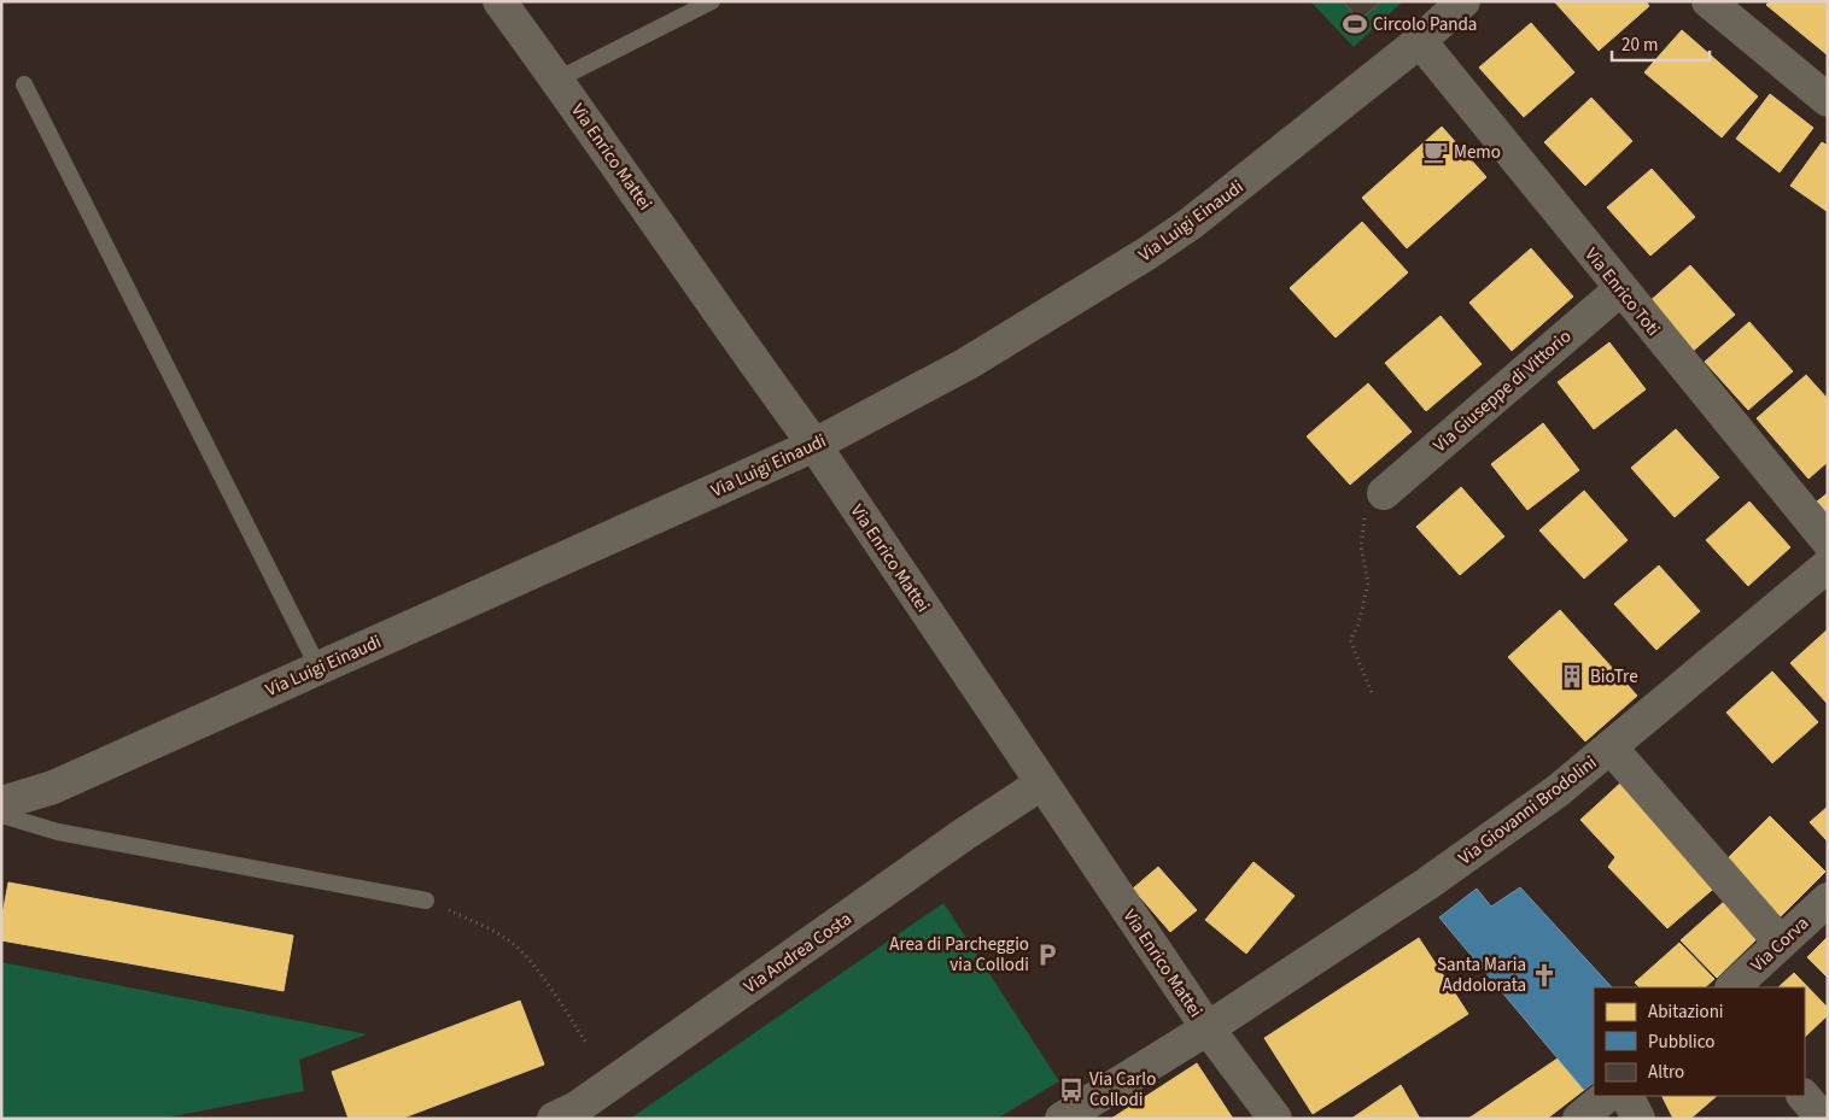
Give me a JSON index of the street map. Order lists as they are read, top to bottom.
{
  "streets": {
    "street": [
      "Via Enrico Mattei",
      "Via Luigi Einaudi",
      "Via Enrico Toti",
      "Via Giuseppe di Vittorio",
      "Via Giovanni Brodolini",
      "Via Corva",
      "Via Andrea Costa"
    ]
  },
  "crossings": [
    ["Via Enrico Mattei", "Via Luigi Einaudi"],
    ["Via Enrico Mattei", "Via Giovanni Brodolini"],
    ["Via Enrico Mattei", "Via Andrea Costa"],
    ["Via Luigi Einaudi", "Via Enrico Toti"],
    ["Via Enrico Toti", "Via Giuseppe di Vittorio"]
  ],
  "places": {
    "sports": ["Circolo Panda"],
    "cafe": ["Memo"],
    "building": ["BioTre"],
    "parking": ["Area di Parcheggio via Collodi"],
    "church": ["Santa Maria Addolorata"],
    "bus stop": ["Via Carlo Collodi"]
  },
  "legend": ["Abitazioni", "Pubblico", "Altro"],
  "scale_bar": "20 m"
}
